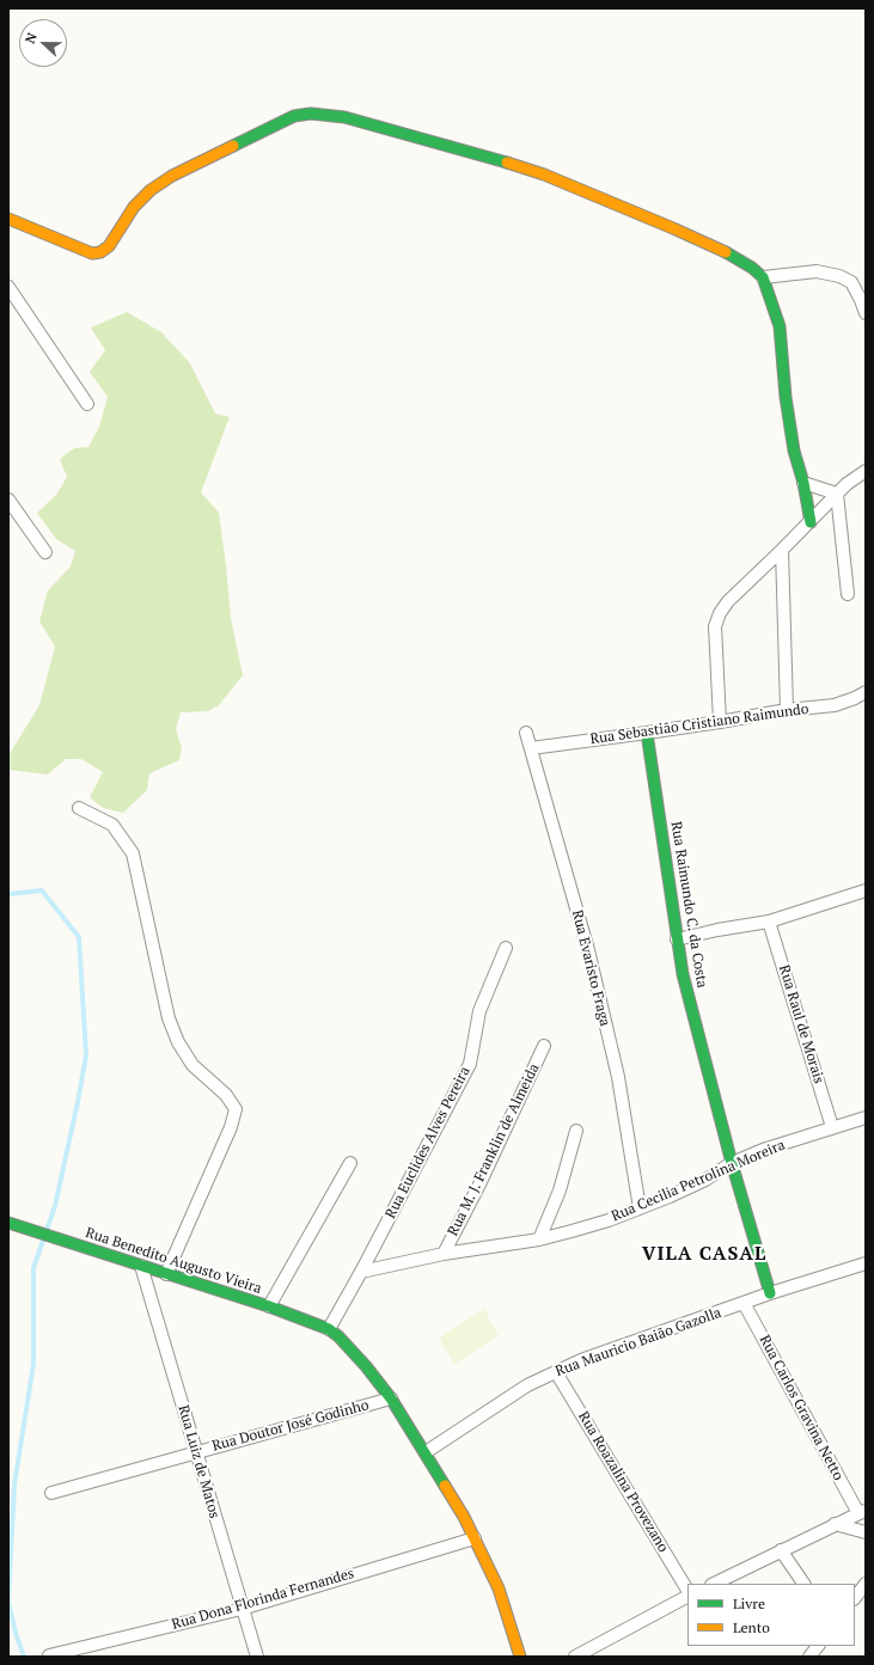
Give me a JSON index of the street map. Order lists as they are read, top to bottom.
{
  "streets": {
    "street": [
      "Rua Sebastião Cristiano Raimundo",
      "Rua Raimundo C. da Costa",
      "Rua Evaristo Fraga",
      "Rua Raul de Morais",
      "Rua Euclides Alves Pereira",
      "Rua M. J. Franklin de Almeida",
      "Rua Cecilia Petrolina Moreira",
      "Rua Benedito Augusto Vieira",
      "Rua Mauricio Baião Gazolla",
      "Rua Carlos Gravina Netto",
      "Rua Doutor José Godinho",
      "Rua Luiz de Matos",
      "Rua Roazalina Provezano",
      "Rua Dona Florinda Fernandes"
    ]
  },
  "crossings": [
    ["Rua Sebastião Cristiano Raimundo", "Rua Raimundo C. da Costa"],
    ["Rua Sebastião Cristiano Raimundo", "Rua Evaristo Fraga"],
    ["Rua Raimundo C. da Costa", "Rua Cecilia Petrolina Moreira"],
    ["Rua Evaristo Fraga", "Rua Cecilia Petrolina Moreira"],
    ["Rua Raul de Morais", "Rua Cecilia Petrolina Moreira"],
    ["Rua Euclides Alves Pereira", "Rua Cecilia Petrolina Moreira"],
    ["Rua Euclides Alves Pereira", "Rua Benedito Augusto Vieira"],
    ["Rua M. J. Franklin de Almeida", "Rua Cecilia Petrolina Moreira"],
    ["Rua Benedito Augusto Vieira", "Rua Luiz de Matos"],
    ["Rua Mauricio Baião Gazolla", "Rua Carlos Gravina Netto"],
    ["Rua Mauricio Baião Gazolla", "Rua Roazalina Provezano"],
    ["Rua Doutor José Godinho", "Rua Luiz de Matos"],
    ["Rua Luiz de Matos", "Rua Dona Florinda Fernandes"]
  ],
  "districts": ["VILA CASAL"],
  "legend": ["Livre", "Lento"],
  "north": "left"
}
